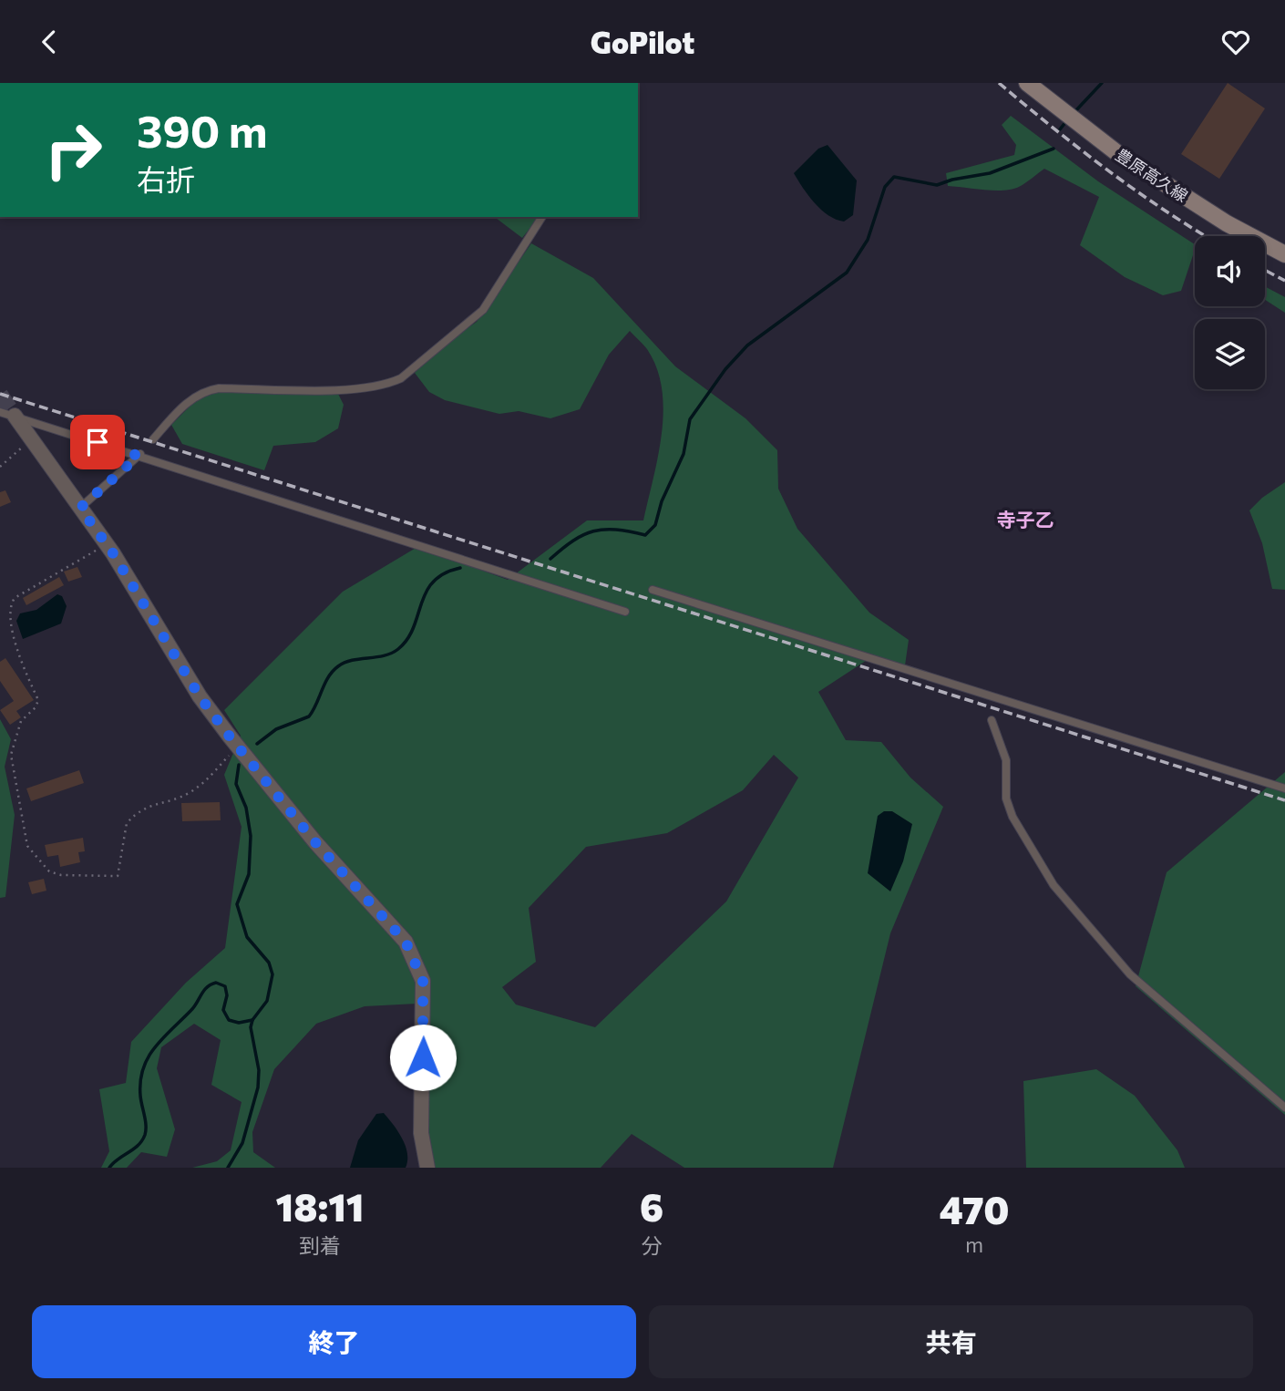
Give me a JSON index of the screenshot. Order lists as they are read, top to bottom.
{
  "streets": {
    "main road": ["豊原高久線"]
  },
  "districts": ["寺子乙"],
  "page": {
    "header": "GoPilot",
    "turn": ["390 m", "右折"],
    "eta": [
      "18:11",
      "到着",
      "6",
      "分",
      "470",
      "m"
    ],
    "buttons": ["終了", "共有"]
  }
}
